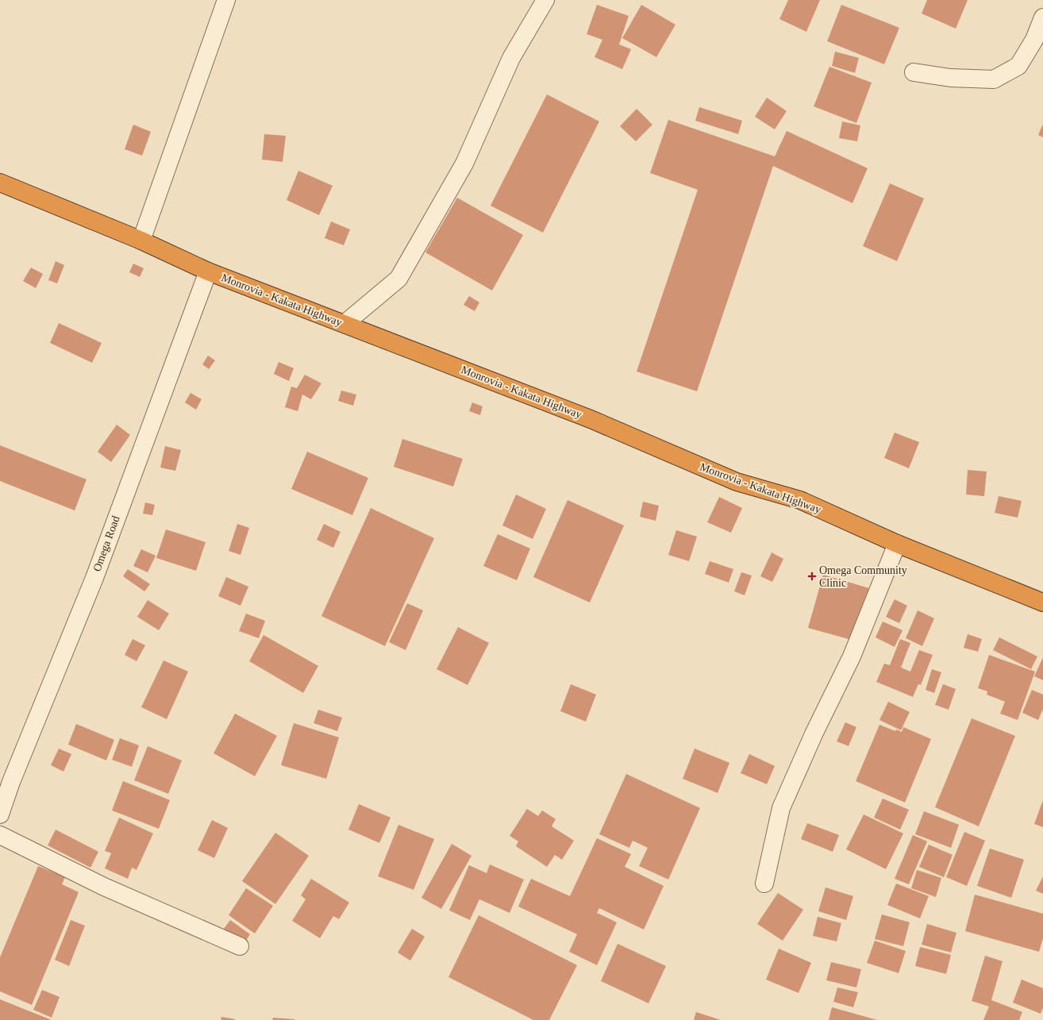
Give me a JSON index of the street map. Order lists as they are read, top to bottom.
{
  "streets": {
    "highway": ["Monrovia - Kakata Highway"],
    "street": ["Omega Road"]
  },
  "crossings": [
    ["Monrovia - Kakata Highway", "Omega Road"]
  ],
  "places": {
    "health": ["Omega Community Clinic"]
  }
}
